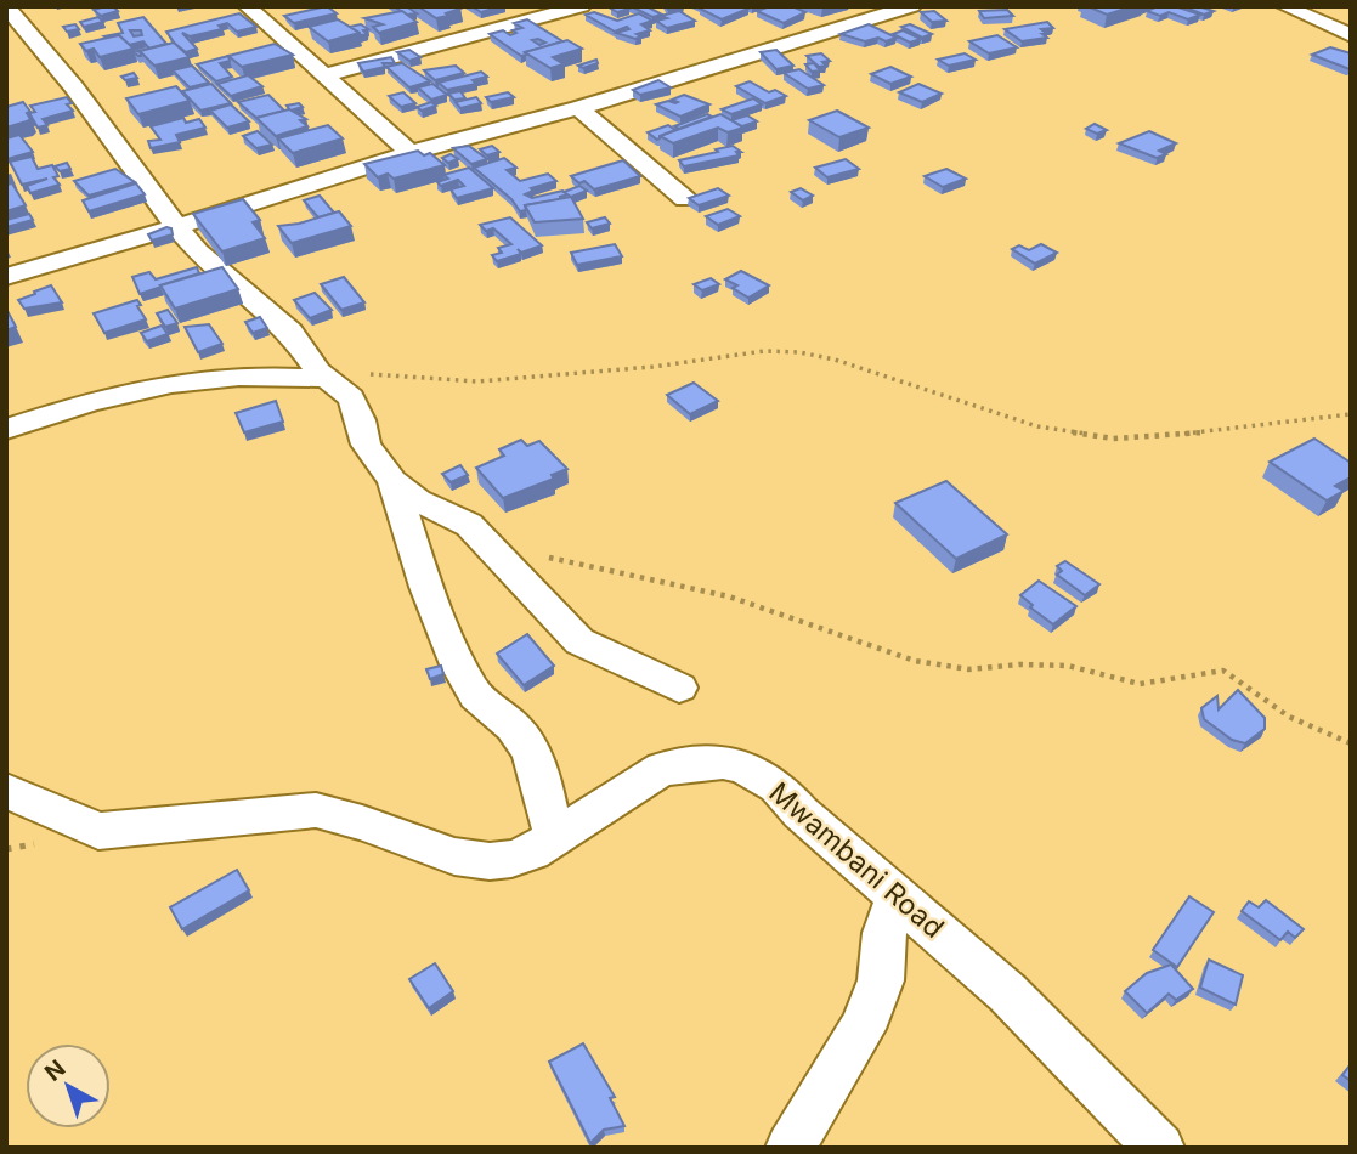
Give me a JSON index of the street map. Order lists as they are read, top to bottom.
{
  "streets": {
    "street": ["Mwambani Road"]
  },
  "north": "top left"
}
